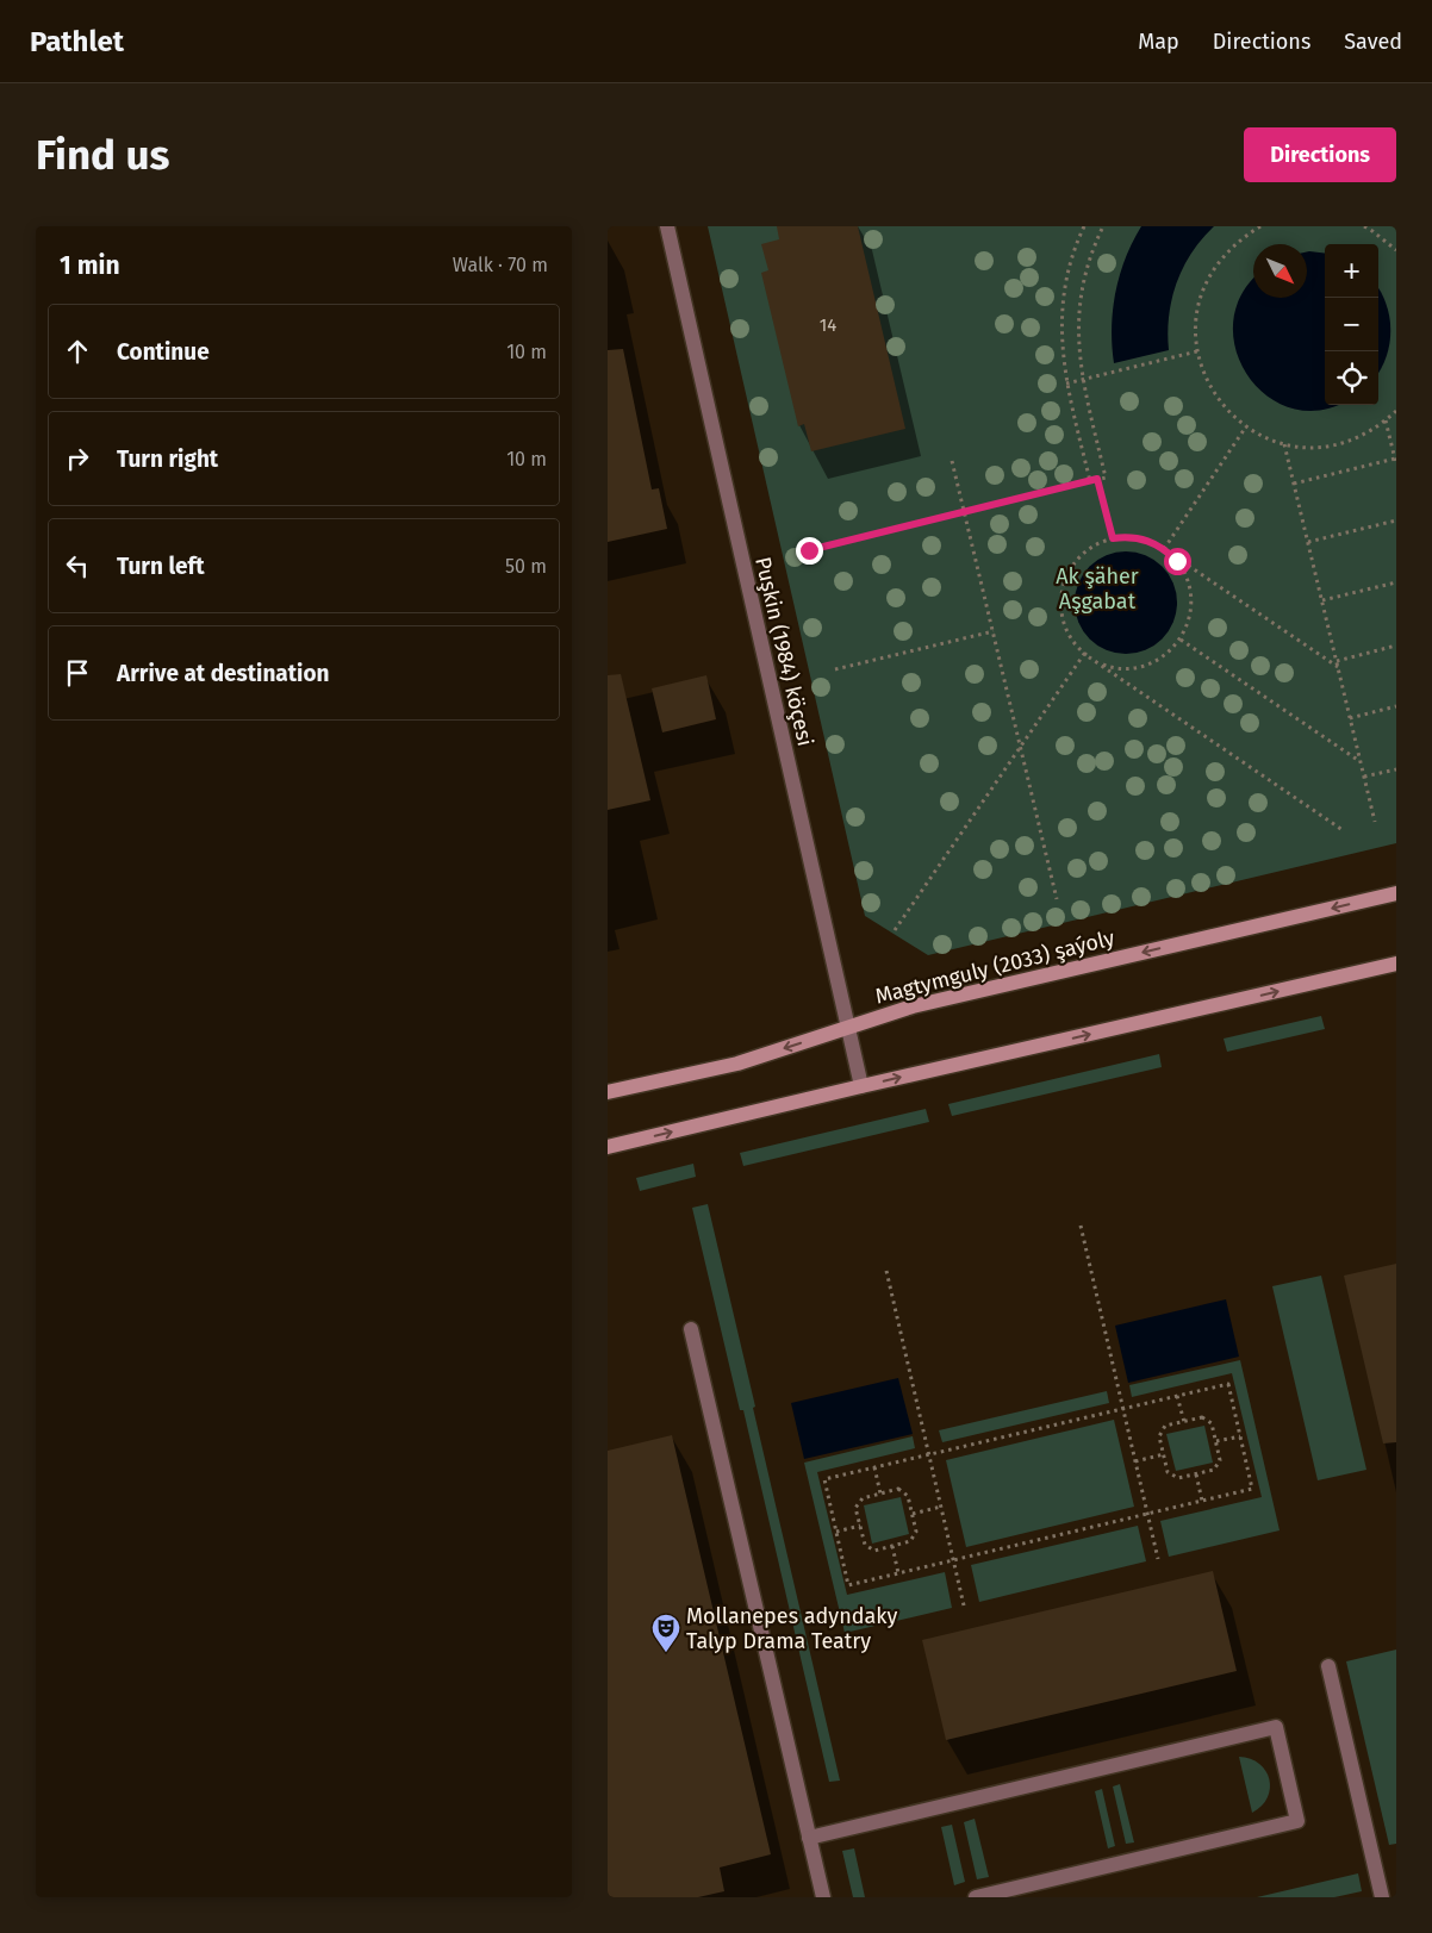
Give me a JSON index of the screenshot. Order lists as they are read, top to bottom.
{
  "streets": {
    "main road": ["Magtymguly (2033) şaýoly"],
    "street": ["Puşkin (1984) köçesi"]
  },
  "crossings": [
    ["Puşkin (1984) köçesi", "Magtymguly (2033) şaýoly"]
  ],
  "parks": ["Ak şäher Aşgabat"],
  "places": {
    "theatre": ["Mollanepes adyndaky Talyp Drama Teatry"]
  },
  "house_numbers": ["14"],
  "north": "bottom right",
  "page": {
    "header": "Pathlet",
    "nav": ["Map", "Directions", "Saved"],
    "buttons": "Directions",
    "title": "Find us",
    "heading": ["1 min", "Walk · 70 m"],
    "map_buttons": ["+", "−"],
    "list": [
      ["Continue", "10 m"],
      ["Turn right", "10 m"],
      ["Turn left", "50 m"],
      "Arrive at destination"
    ]
  }
}
